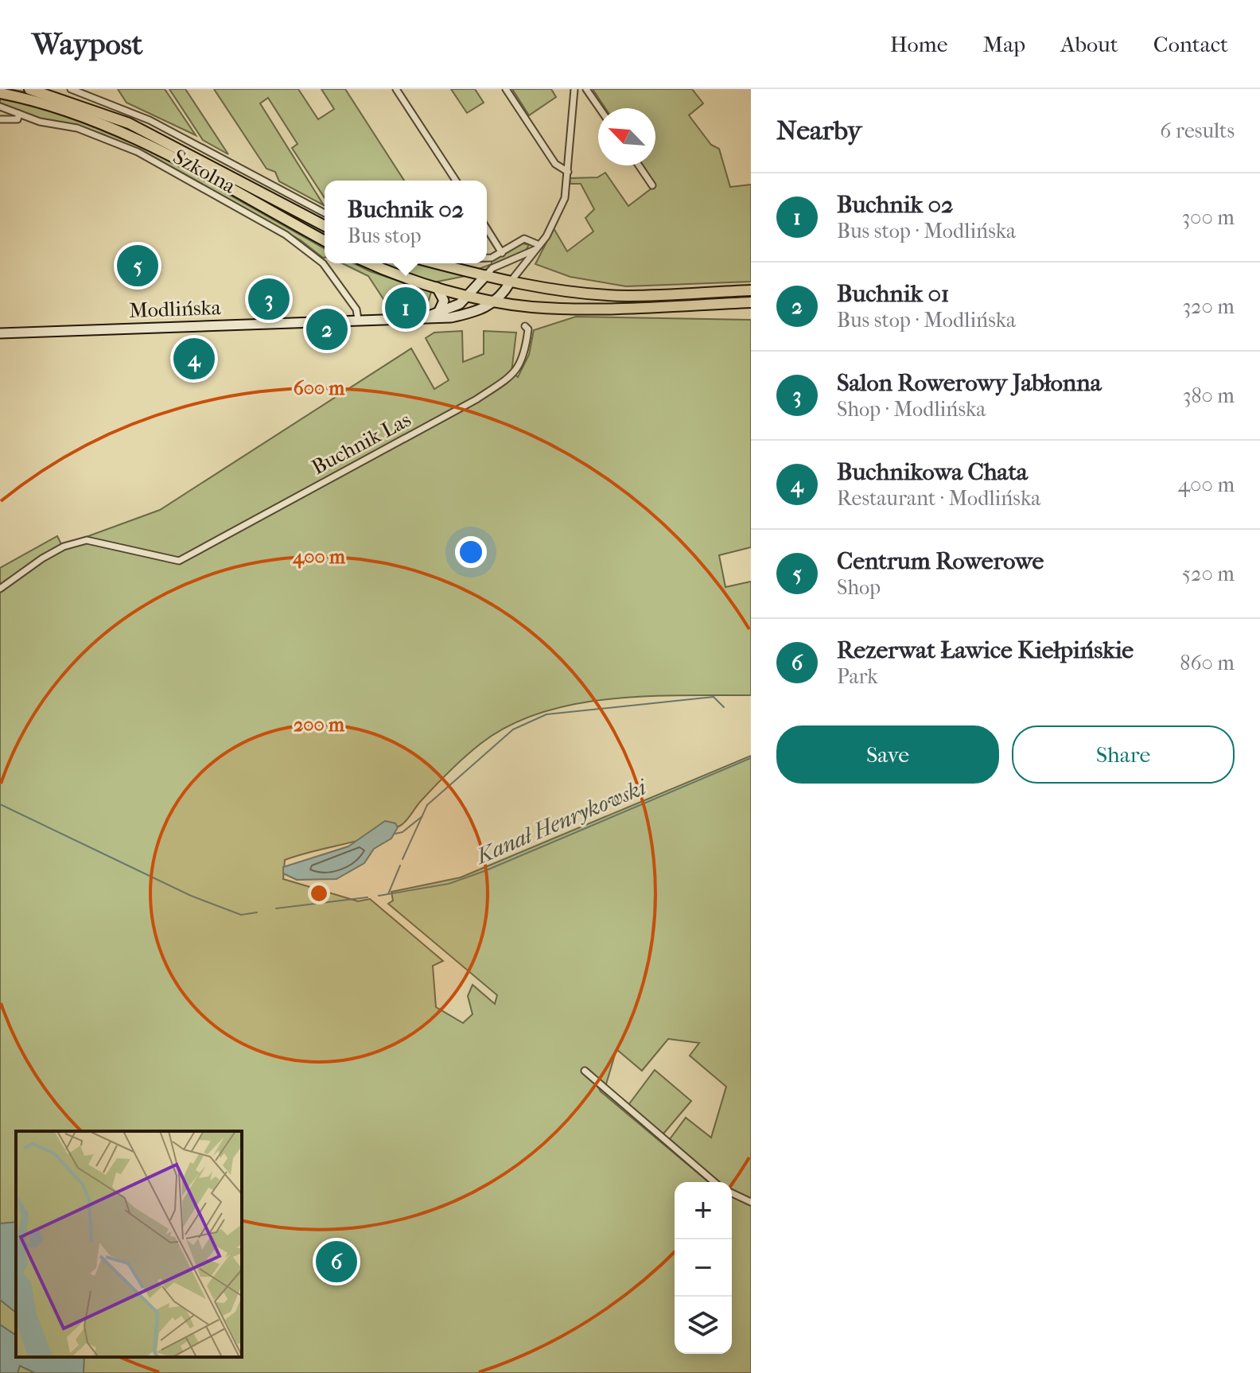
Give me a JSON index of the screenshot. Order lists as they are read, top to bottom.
{
  "streets": {
    "main road": ["Modlińska"],
    "street": ["Szkolna", "Buchnik Las"]
  },
  "crossings": [
    ["Szkolna", "Modlińska"]
  ],
  "water": ["Kanał Henrykowski"],
  "north": "top left",
  "page": {
    "header": "Waypost",
    "nav": [
      "Home",
      "Map",
      "About",
      "Contact"
    ],
    "heading": ["Nearby", "6 results"],
    "list": [
      {
        "mark": "1",
        "name": "Buchnik 02",
        "note": "Bus stop · Modlińska",
        "value": "300 m"
      },
      {
        "mark": "2",
        "name": "Buchnik 01",
        "note": "Bus stop · Modlińska",
        "value": "320 m"
      },
      {
        "mark": "3",
        "name": "Salon Rowerowy Jabłonna",
        "note": "Shop · Modlińska",
        "value": "380 m"
      },
      {
        "mark": "4",
        "name": "Buchnikowa Chata",
        "note": "Restaurant · Modlińska",
        "value": "400 m"
      },
      {
        "mark": "5",
        "name": "Centrum Rowerowe",
        "note": "Shop",
        "value": "520 m"
      },
      {
        "mark": "6",
        "name": "Rezerwat Ławice Kiełpińskie",
        "note": "Park",
        "value": "860 m"
      }
    ],
    "popup": ["Buchnik 02", "Bus stop"],
    "pins": [
      "5",
      "3",
      "1",
      "2",
      "4",
      "6"
    ],
    "buttons": ["Save", "Share"],
    "map_buttons": ["+", "−"]
  },
  "rings": ["600 m", "400 m", "200 m"]
}
